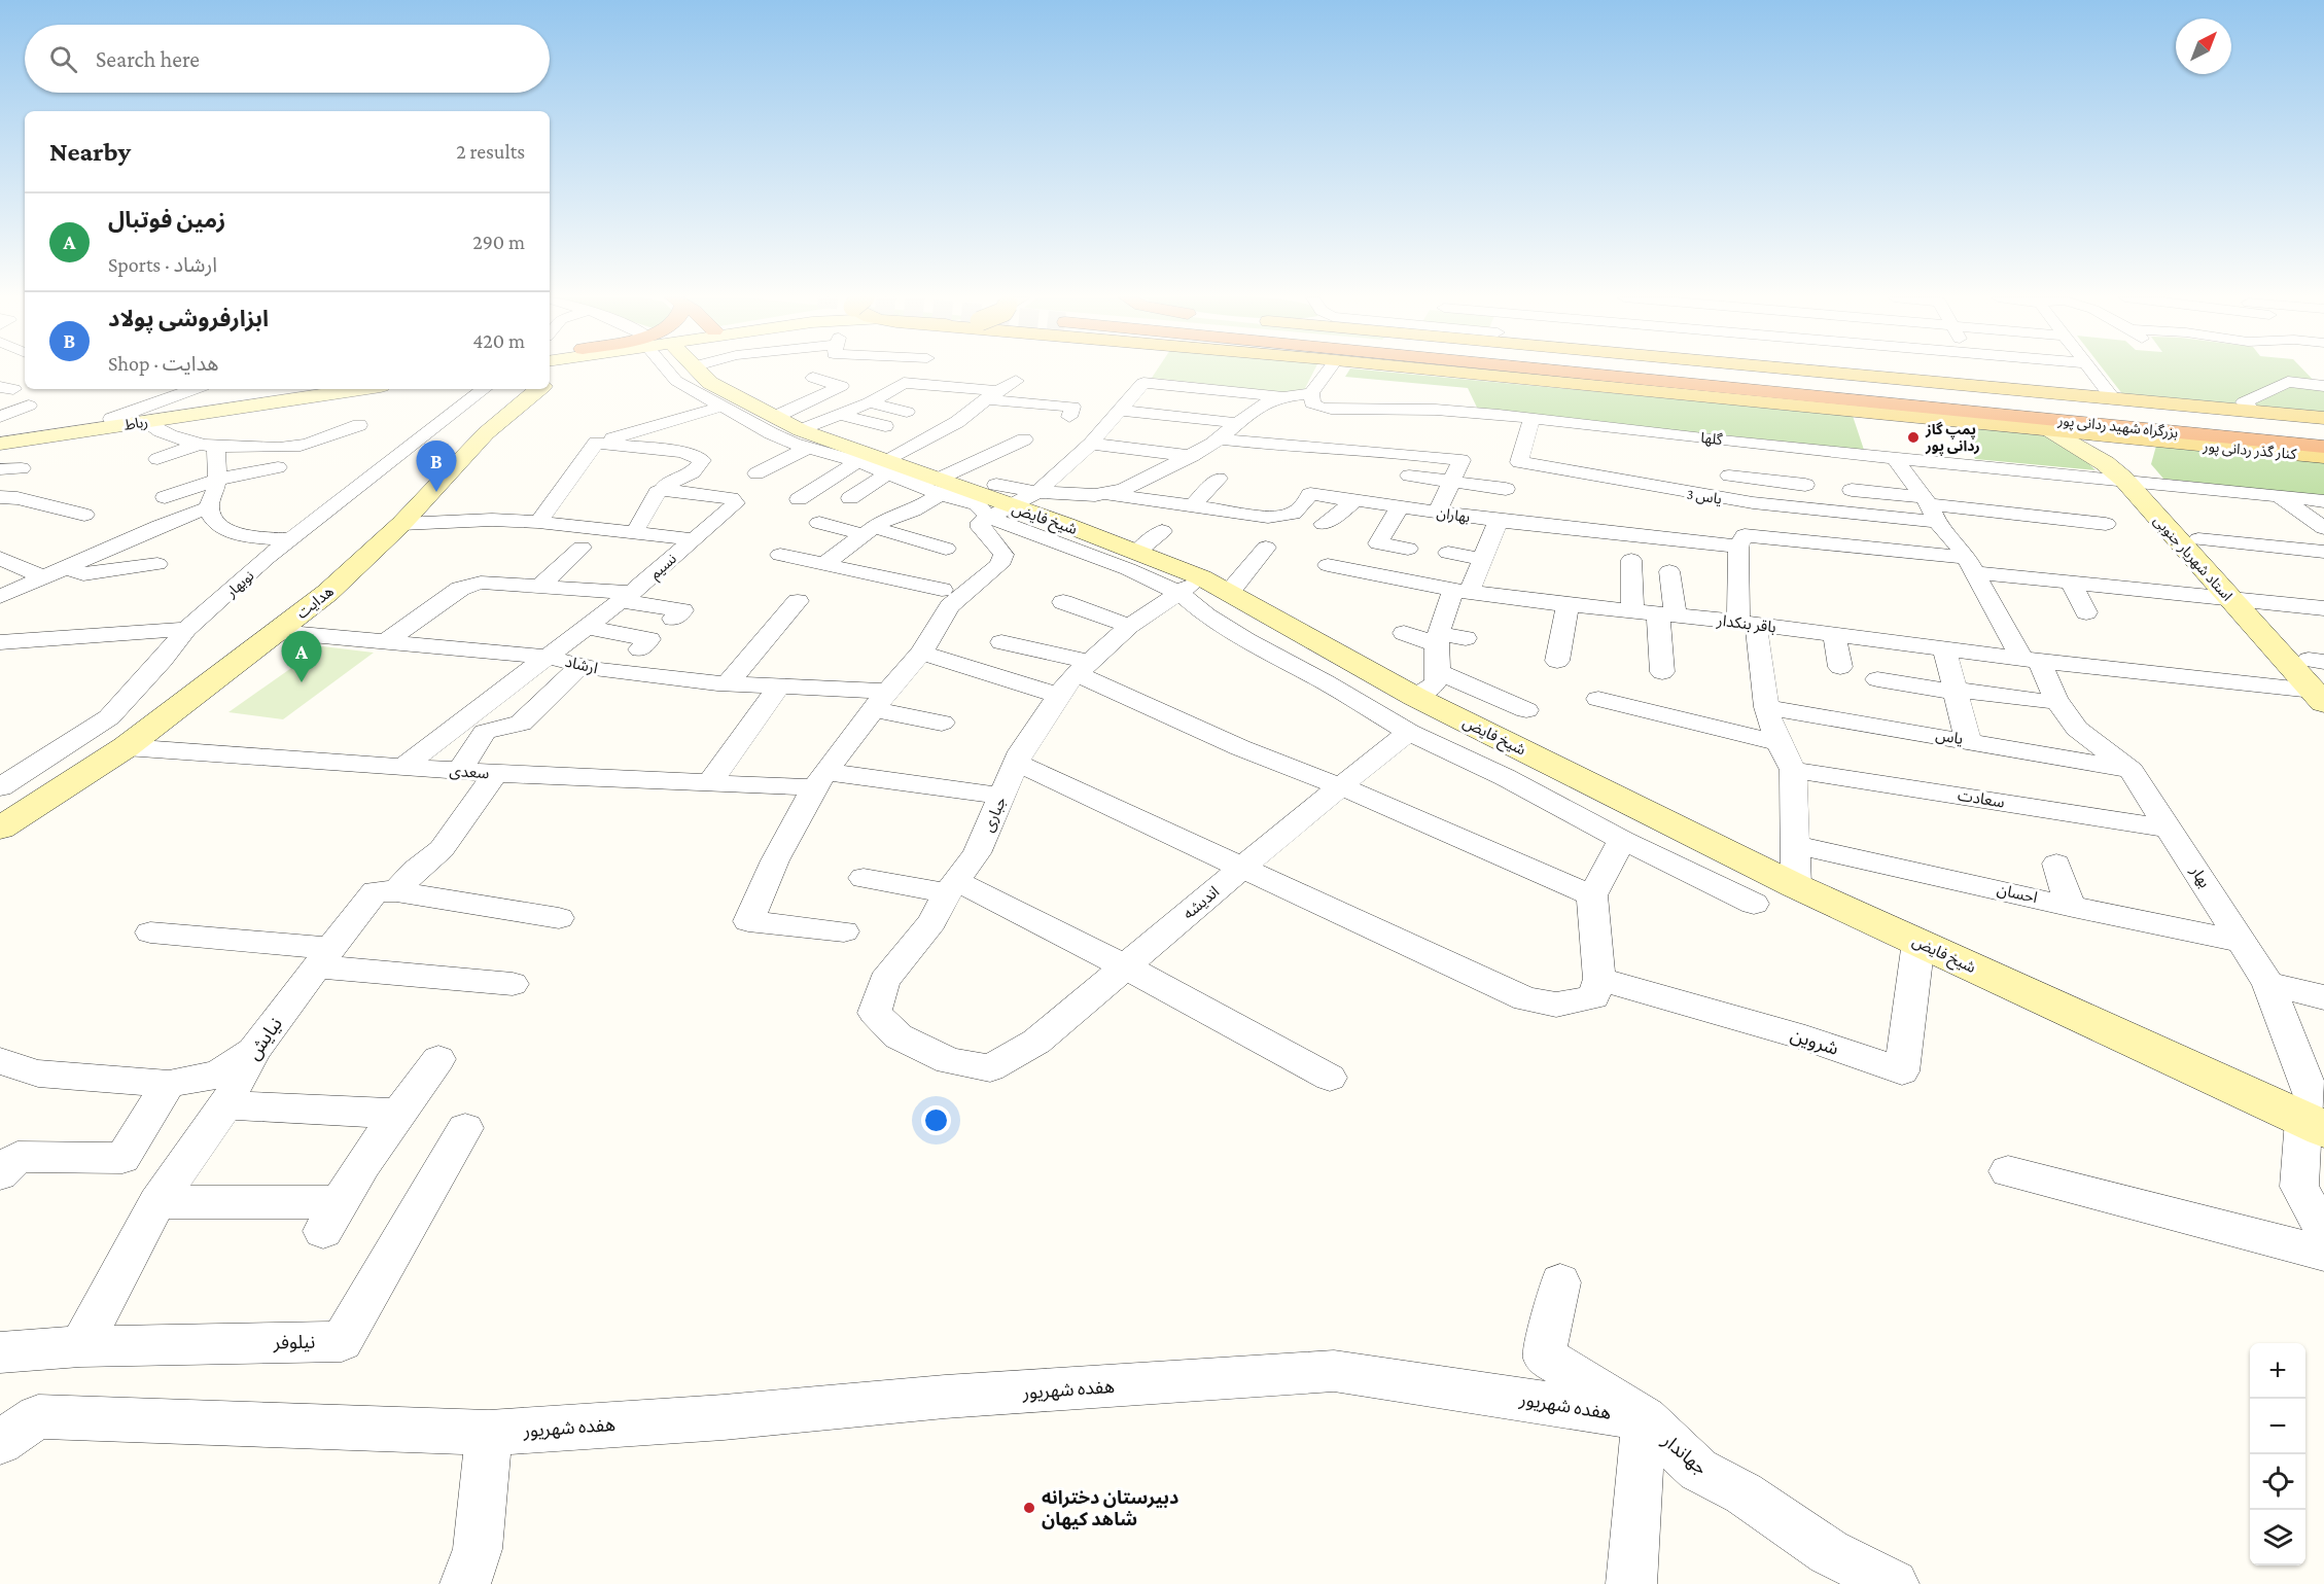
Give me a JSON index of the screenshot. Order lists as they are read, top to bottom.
{
  "streets": {
    "highway": ["بزرگراه شهید ردانی پور"],
    "main road": ["کنار گذر ردانی پور"],
    "street": [
      "رباط",
      "گلها",
      "یاس 3",
      "بهاران",
      "شیخ فایض",
      "استاد شهریار جنوبی",
      "نسیم",
      "نوبهار",
      "هدایت",
      "باقر بنکدار",
      "ارشاد",
      "یاس",
      "سعدی",
      "سعادت",
      "جباری",
      "بهار",
      "احسان",
      "اندیشه",
      "نیایش",
      "شروین",
      "نیلوفر",
      "هفده شهریور",
      "جهاندار"
    ]
  },
  "crossings": [
    ["گلها", "یاس 3"],
    ["گلها", "استاد شهریار جنوبی"],
    ["کنار گذر ردانی پور", "استاد شهریار جنوبی"],
    ["شیخ فایض", "جباری"],
    ["شیخ فایض", "بهار"],
    ["شیخ فایض", "اندیشه"],
    ["شیخ فایض", "شروین"],
    ["استاد شهریار جنوبی", "باقر بنکدار"],
    ["نسیم", "ارشاد"],
    ["نسیم", "سعدی"],
    ["هدایت", "ارشاد"],
    ["هدایت", "سعدی"],
    ["باقر بنکدار", "بهار"],
    ["یاس", "بهار"],
    ["سعدی", "جباری"],
    ["سعادت", "بهار"],
    ["جباری", "اندیشه"],
    ["بهار", "احسان"],
    ["نیایش", "نیلوفر"],
    ["هفده شهریور", "جهاندار"]
  ],
  "places": ["پمپ گاز ردانی پور", "دبیرستان دخترانه شاهد کیهان"],
  "north": "top right",
  "page": {
    "search": "Search here",
    "heading": ["Nearby", "2 results"],
    "list": [
      {
        "mark": "A",
        "name": "زمین فوتبال",
        "note": "Sports · ارشاد",
        "value": "290 m"
      },
      {
        "mark": "B",
        "name": "ابزارفروشی پولاد",
        "note": "Shop · هدایت",
        "value": "420 m"
      }
    ],
    "pins": ["B", "A"],
    "map_buttons": ["+", "−"]
  }
}
